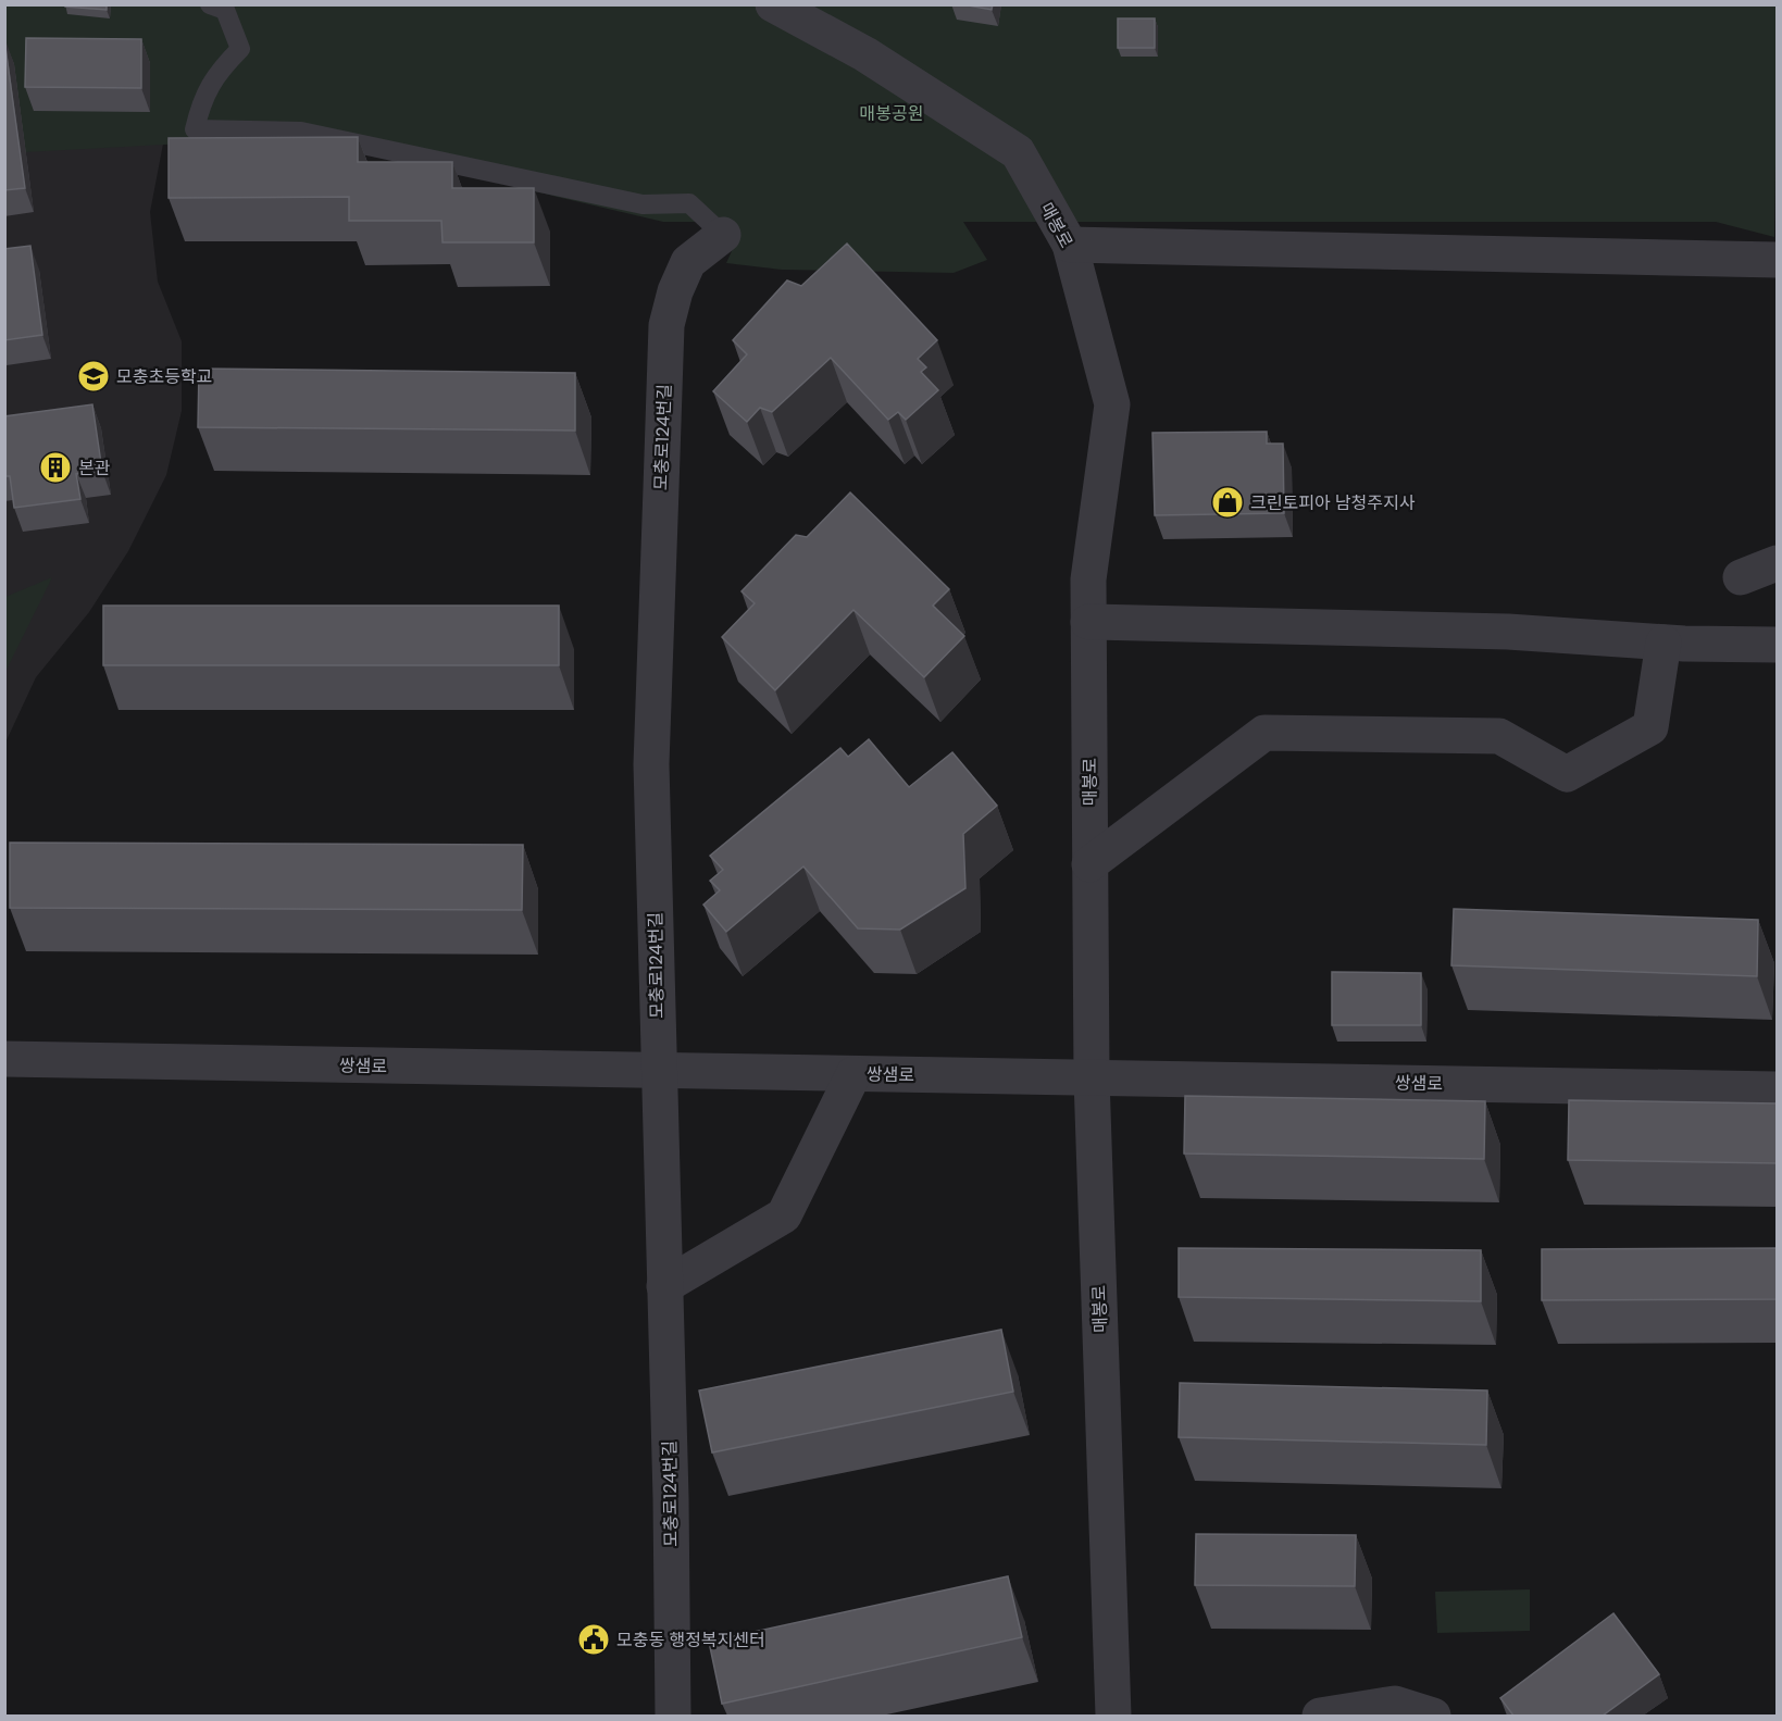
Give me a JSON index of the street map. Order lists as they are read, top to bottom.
{
  "streets": {
    "street": ["매봉로", "모충로124번길", "쌍샘로"]
  },
  "crossings": [
    ["매봉로", "쌍샘로"],
    ["모충로124번길", "쌍샘로"]
  ],
  "parks": ["매봉공원"],
  "places": {
    "school or university": ["모충초등학교"],
    "building": ["본관"],
    "shop": ["크린토피아 남청주지사"],
    "public building": ["모충동 행정복지센터"]
  }
}
